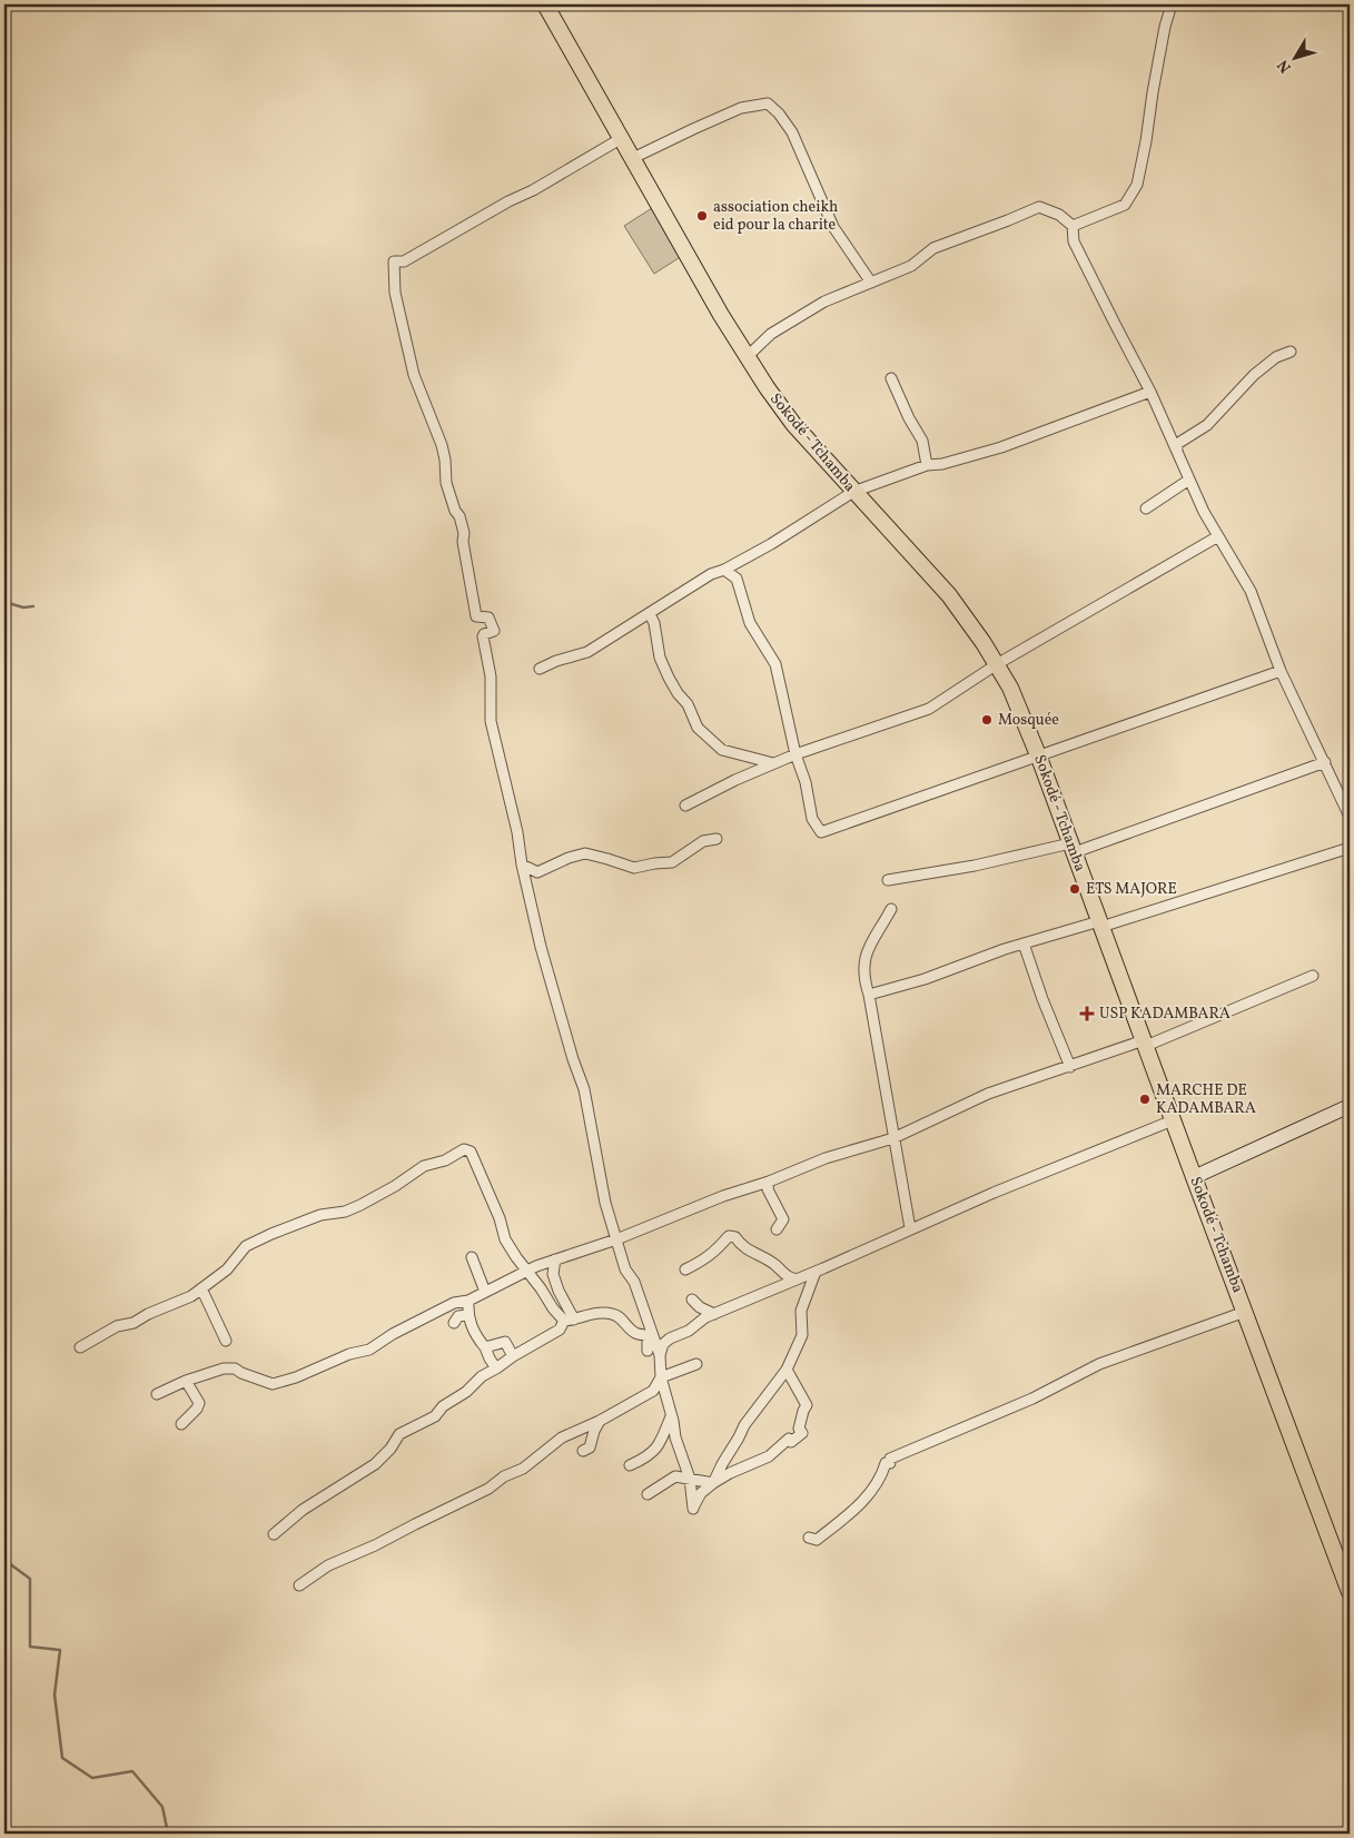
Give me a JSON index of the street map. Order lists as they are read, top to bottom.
{
  "streets": {
    "main road": ["Sokodé - Tchamba"]
  },
  "places": {
    "other": [
      "association cheikh eid pour la charite",
      "Mosquée",
      "ETS MAJORE",
      "MARCHE DE KADAMBARA"
    ],
    "health": ["USP KADAMBARA"]
  },
  "north": "bottom left"
}
